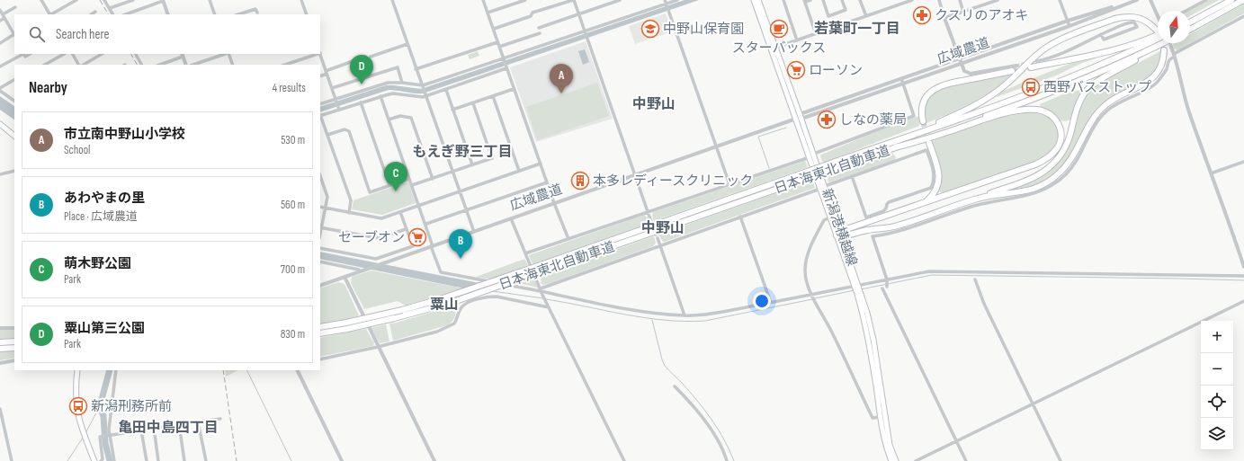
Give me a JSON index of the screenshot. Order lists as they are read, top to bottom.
{
  "streets": {
    "highway": ["日本海東北自動車道"],
    "main road": ["新潟港横越線"],
    "street": ["広域農道"]
  },
  "crossings": [
    ["広域農道", "新潟港横越線"]
  ],
  "districts": [
    "若葉町一丁目",
    "中野山",
    "もえぎ野三丁目",
    "中野山",
    "粟山",
    "亀田中島四丁目"
  ],
  "places": {
    "pharmacy": ["クスリのアオキ", "しなの薬局"],
    "school or university": ["中野山保育園"],
    "cafe": ["スターバックス"],
    "supermarket": ["ローソン", "セーブオン"],
    "bus stop": ["西野バスストップ", "新潟刑務所前"],
    "building": ["本多レディースクリニック"]
  },
  "north": "top",
  "page": {
    "search": "Search here",
    "pins": [
      "D",
      "A",
      "C",
      "B"
    ],
    "heading": ["Nearby", "4 results"],
    "list": [
      {
        "mark": "A",
        "name": "市立南中野山小学校",
        "note": "School",
        "value": "530 m"
      },
      {
        "mark": "B",
        "name": "あわやまの里",
        "note": "Place · 広域農道",
        "value": "560 m"
      },
      {
        "mark": "C",
        "name": "萌木野公園",
        "note": "Park",
        "value": "700 m"
      },
      {
        "mark": "D",
        "name": "粟山第三公園",
        "note": "Park",
        "value": "830 m"
      }
    ],
    "map_buttons": ["+", "−"]
  }
}
